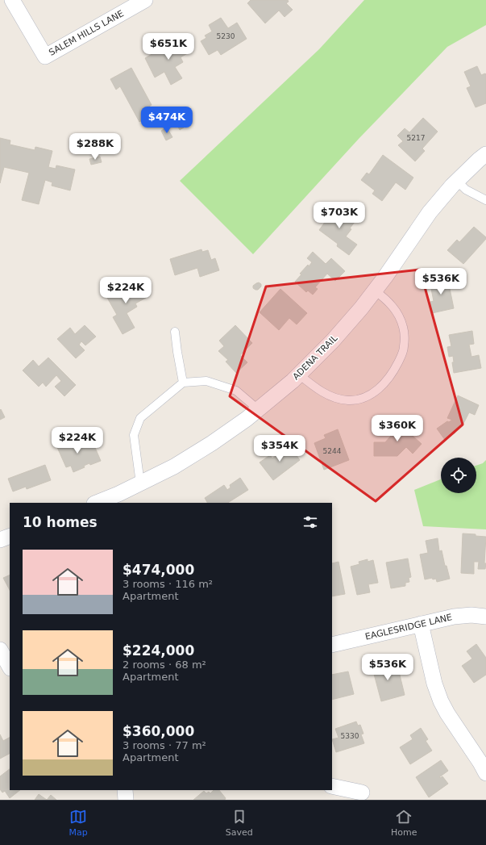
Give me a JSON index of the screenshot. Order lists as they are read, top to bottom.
{
  "streets": {
    "street": ["SALEM HILLS LANE", "ADENA TRAIL", "EAGLESRIDGE LANE"]
  },
  "house_numbers": [
    "5230",
    "5217",
    "5244",
    "5330"
  ],
  "page": {
    "price": [
      "$651K",
      "$474K",
      "$288K",
      "$703K",
      "$536K",
      "$224K",
      "$360K",
      "$224K",
      "$354K",
      "$536K"
    ],
    "heading": "10 homes",
    "list": [
      {
        "name": "$474,000",
        "note": "3 rooms · 116 m² · Apartment"
      },
      {
        "name": "$224,000",
        "note": "2 rooms · 68 m² · Apartment"
      },
      {
        "name": "$360,000",
        "note": "3 rooms · 77 m² · Apartment"
      }
    ],
    "tabs": ["Map", "Saved", "Home"]
  }
}
